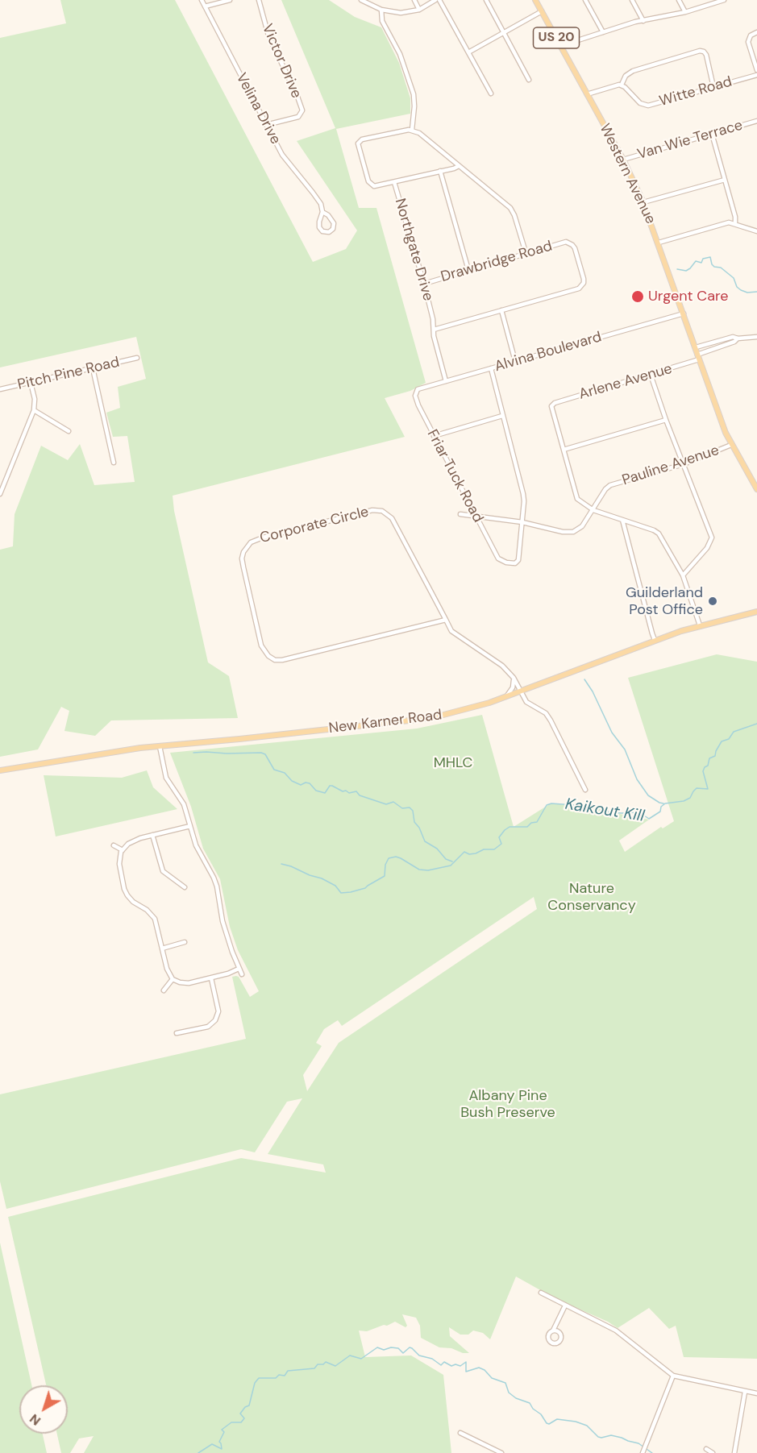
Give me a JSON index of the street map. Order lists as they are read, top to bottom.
{
  "streets": {
    "main road": ["US 20", "Western Avenue", "New Karner Road"],
    "street": [
      "Victor Drive",
      "Witte Road",
      "Velina Drive",
      "Van Wie Terrace",
      "Northgate Drive",
      "Drawbridge Road",
      "Alvina Boulevard",
      "Pitch Pine Road",
      "Arlene Avenue",
      "Pauline Avenue",
      "Friar Tuck Road",
      "Corporate Circle"
    ]
  },
  "crossings": [
    ["Victor Drive", "Velina Drive"],
    ["Van Wie Terrace", "Western Avenue"],
    ["Western Avenue", "Alvina Boulevard"],
    ["Western Avenue", "Arlene Avenue"],
    ["Western Avenue", "Pauline Avenue"],
    ["Northgate Drive", "Drawbridge Road"],
    ["Northgate Drive", "Alvina Boulevard"],
    ["Alvina Boulevard", "Friar Tuck Road"],
    ["Pauline Avenue", "Friar Tuck Road"],
    ["Corporate Circle", "New Karner Road"]
  ],
  "water": ["Kaikout Kill"],
  "parks": ["MHLC", "Nature Conservancy", "Albany Pine Bush Preserve"],
  "places": ["Urgent Care", "Guilderland Post Office"],
  "north": "bottom left"
}
